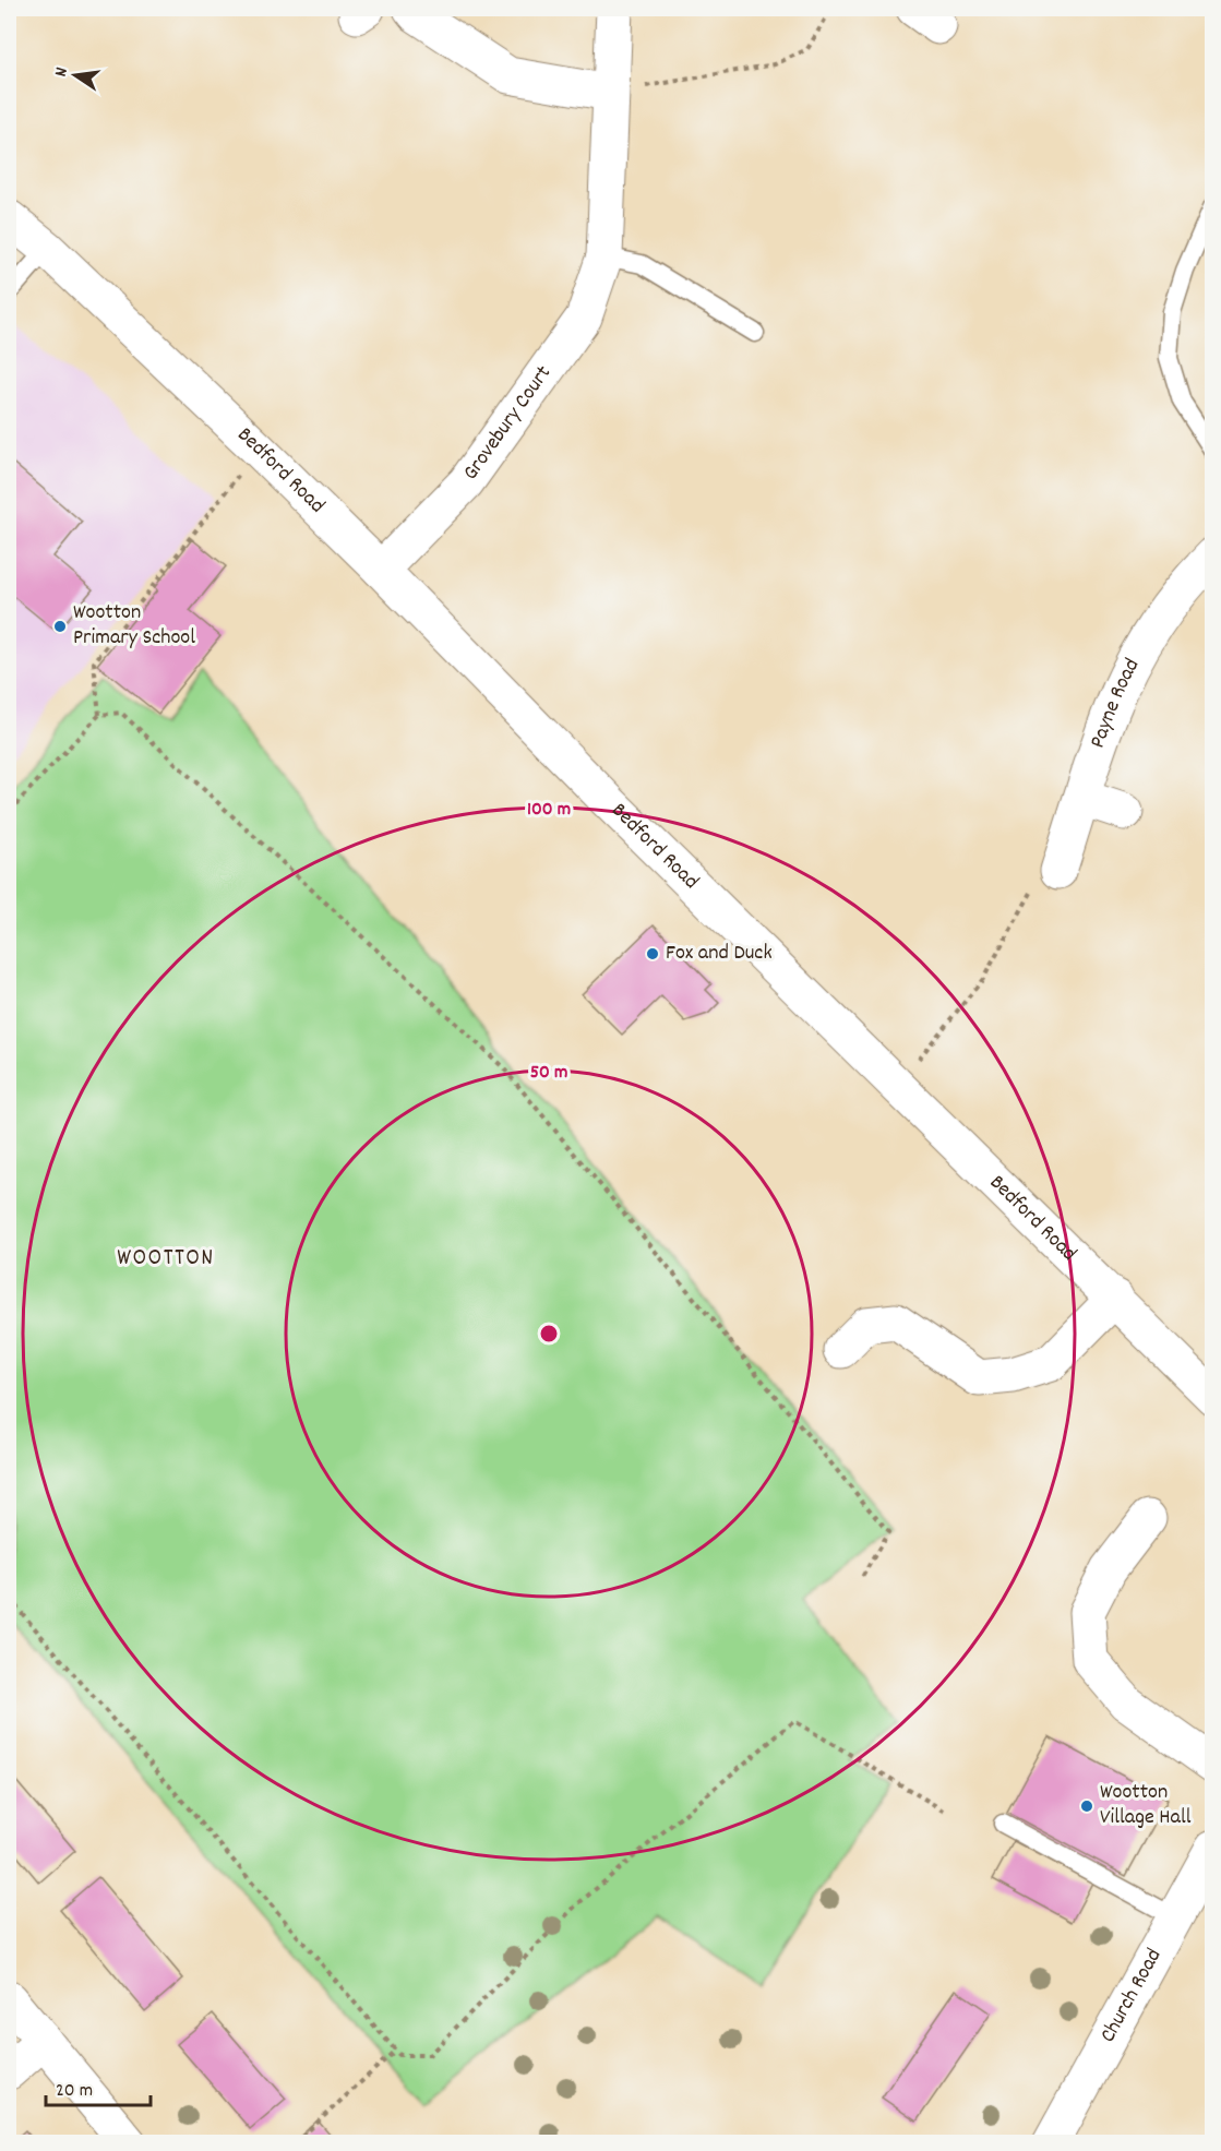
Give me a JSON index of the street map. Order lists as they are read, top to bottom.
{
  "streets": {
    "street": [
      "Grovebury Court",
      "Bedford Road",
      "Payne Road",
      "Church Road"
    ]
  },
  "crossings": [
    ["Grovebury Court", "Bedford Road"]
  ],
  "districts": ["WOOTTON"],
  "places": ["Wootton Primary School", "Fox and Duck", "Wootton Village Hall"],
  "scale_bar": "20 m",
  "north": "left",
  "rings": ["100 m", "50 m"]
}
